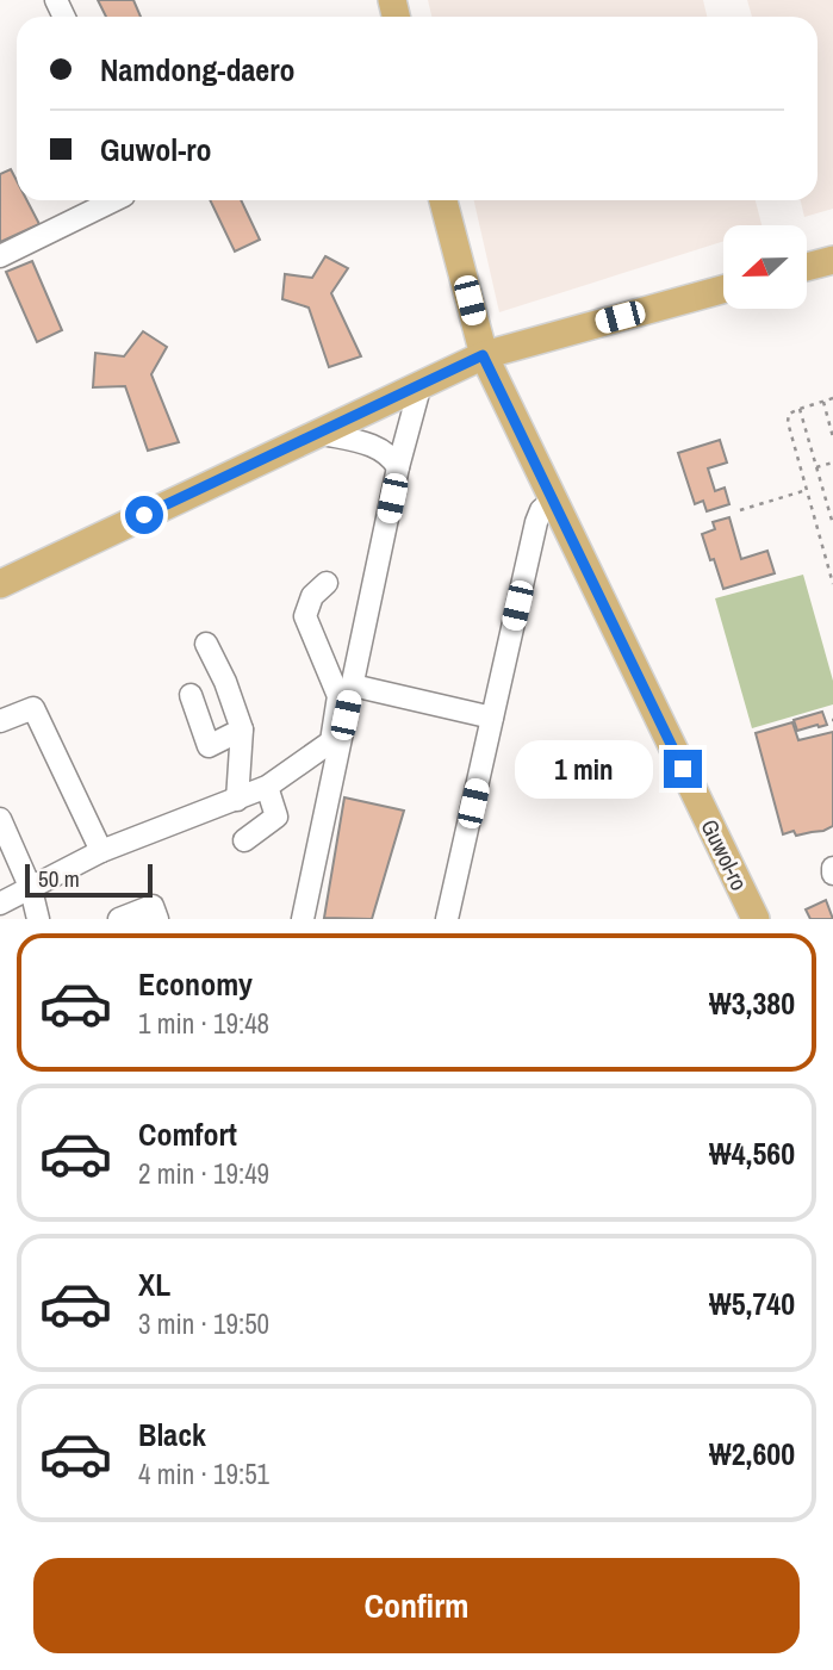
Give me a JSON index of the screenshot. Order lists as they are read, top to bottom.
{
  "streets": {
    "main road": ["Guwol-ro"]
  },
  "scale_bar": "50 m",
  "north": "left",
  "page": {
    "banner": ["Namdong-daero", "Guwol-ro"],
    "bubble": "1 min",
    "scale": "50 m",
    "list": [
      {
        "name": "Economy",
        "note": "1 min · 19:48",
        "value": "₩3,380"
      },
      {
        "name": "Comfort",
        "note": "2 min · 19:49",
        "value": "₩4,560"
      },
      {
        "name": "XL",
        "note": "3 min · 19:50",
        "value": "₩5,740"
      },
      {
        "name": "Black",
        "note": "4 min · 19:51",
        "value": "₩2,600"
      }
    ],
    "buttons": "Confirm"
  }
}
